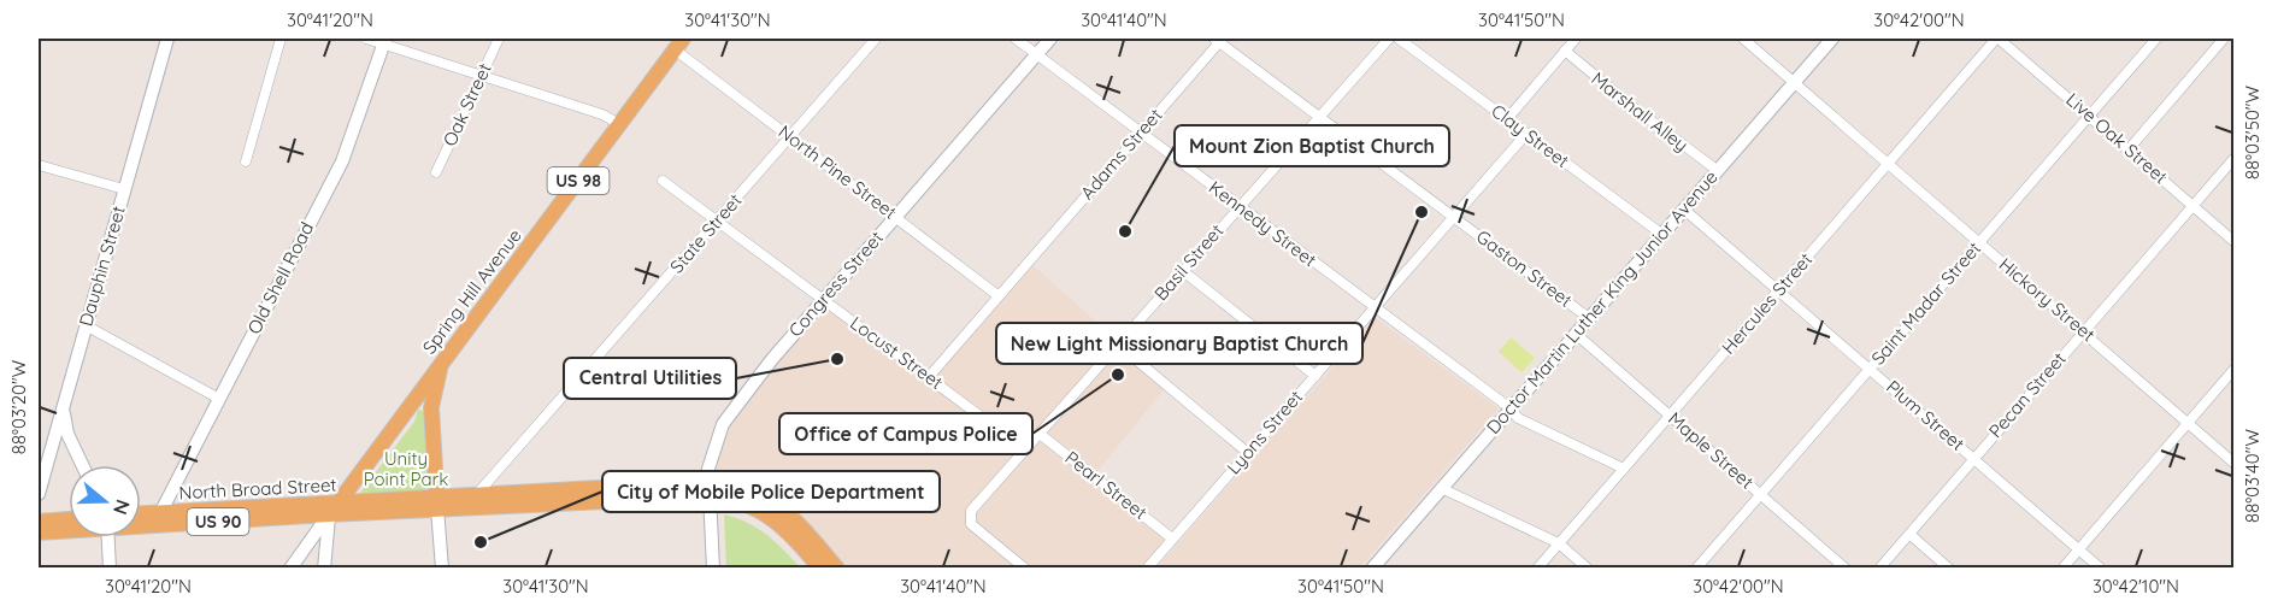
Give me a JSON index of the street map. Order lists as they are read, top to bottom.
{
  "streets": {
    "main road": [
      "US 98",
      "Spring Hill Avenue",
      "North Broad Street",
      "US 90"
    ],
    "street": [
      "Oak Street",
      "Marshall Alley",
      "Clay Street",
      "Live Oak Street",
      "Adams Street",
      "North Pine Street",
      "Kennedy Street",
      "State Street",
      "Basil Street",
      "Dauphin Street",
      "Gaston Street",
      "Old Shell Road",
      "Congress Street",
      "Hickory Street",
      "Doctor Martin Luther King Junior Avenue",
      "Hercules Street",
      "Saint Madar Street",
      "Locust Street",
      "Pecan Street",
      "Plum Street",
      "Lyons Street",
      "Maple Street",
      "Pearl Street"
    ]
  },
  "crossings": [
    ["Marshall Alley", "Doctor Martin Luther King Junior Avenue"],
    ["Clay Street", "Doctor Martin Luther King Junior Avenue"],
    ["Clay Street", "Lyons Street"],
    ["Live Oak Street", "Hercules Street"],
    ["Live Oak Street", "Saint Madar Street"],
    ["Live Oak Street", "Pecan Street"],
    ["Adams Street", "North Pine Street"],
    ["Adams Street", "Kennedy Street"],
    ["Adams Street", "Gaston Street"],
    ["North Pine Street", "State Street"],
    ["North Pine Street", "Congress Street"],
    ["North Pine Street", "Spring Hill Avenue"],
    ["US 98", "Spring Hill Avenue"],
    ["US 98", "North Broad Street"],
    ["Kennedy Street", "Basil Street"],
    ["Kennedy Street", "Congress Street"],
    ["Kennedy Street", "Doctor Martin Luther King Junior Avenue"],
    ["Kennedy Street", "Hercules Street"],
    ["Kennedy Street", "Lyons Street"],
    ["State Street", "Locust Street"],
    ["State Street", "North Broad Street"],
    ["Basil Street", "Gaston Street"],
    ["Basil Street", "Locust Street"],
    ["Basil Street", "Pearl Street"],
    ["Gaston Street", "Doctor Martin Luther King Junior Avenue"],
    ["Gaston Street", "Lyons Street"],
    ["Old Shell Road", "North Broad Street"],
    ["Congress Street", "Locust Street"],
    ["Congress Street", "North Broad Street"],
    ["Spring Hill Avenue", "North Broad Street"],
    ["Hickory Street", "Doctor Martin Luther King Junior Avenue"],
    ["Hickory Street", "Hercules Street"],
    ["Hickory Street", "Saint Madar Street"],
    ["Hickory Street", "Pecan Street"],
    ["Doctor Martin Luther King Junior Avenue", "Plum Street"],
    ["Doctor Martin Luther King Junior Avenue", "Maple Street"],
    ["Hercules Street", "Plum Street"],
    ["Hercules Street", "Maple Street"],
    ["Saint Madar Street", "Plum Street"],
    ["Saint Madar Street", "Maple Street"],
    ["Pecan Street", "Plum Street"],
    ["Lyons Street", "Pearl Street"]
  ],
  "parks": ["Unity Point Park"],
  "places": [
    "New Light Missionary Baptist Church",
    "Mount Zion Baptist Church",
    "Central Utilities",
    "Office of Campus Police",
    "City of Mobile Police Department"
  ],
  "north": "right",
  "coordinates": [
    "30°41'20\"N",
    "30°41'30\"N",
    "30°41'40\"N",
    "30°41'50\"N",
    "30°42'00\"N",
    "88°03'50\"W",
    "88°03'20\"W",
    "88°03'40\"W",
    "30°42'10\"N"
  ]
}
